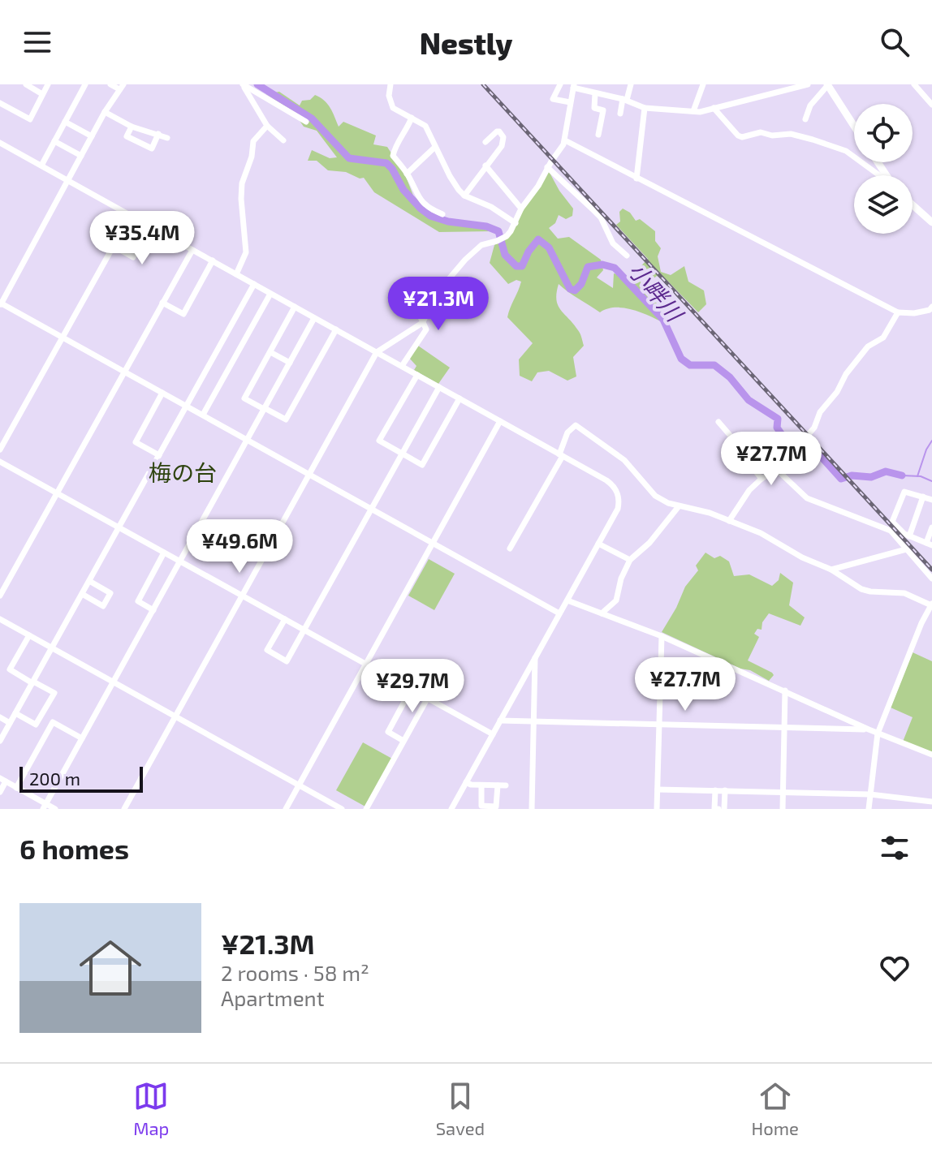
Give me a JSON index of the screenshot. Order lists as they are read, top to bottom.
{
  "districts": ["梅の台"],
  "water": ["小畔川"],
  "scale_bar": "200 m",
  "page": {
    "header": "Nestly",
    "price": [
      "¥35.4M",
      "¥21.3M",
      "¥27.7M",
      "¥49.6M",
      "¥27.7M",
      "¥29.7M"
    ],
    "scale": "200 m",
    "heading": "6 homes",
    "list": [
      {
        "name": "¥21.3M",
        "note": "2 rooms · 58 m² · Apartment"
      }
    ],
    "tabs": ["Map", "Saved", "Home"]
  }
}
